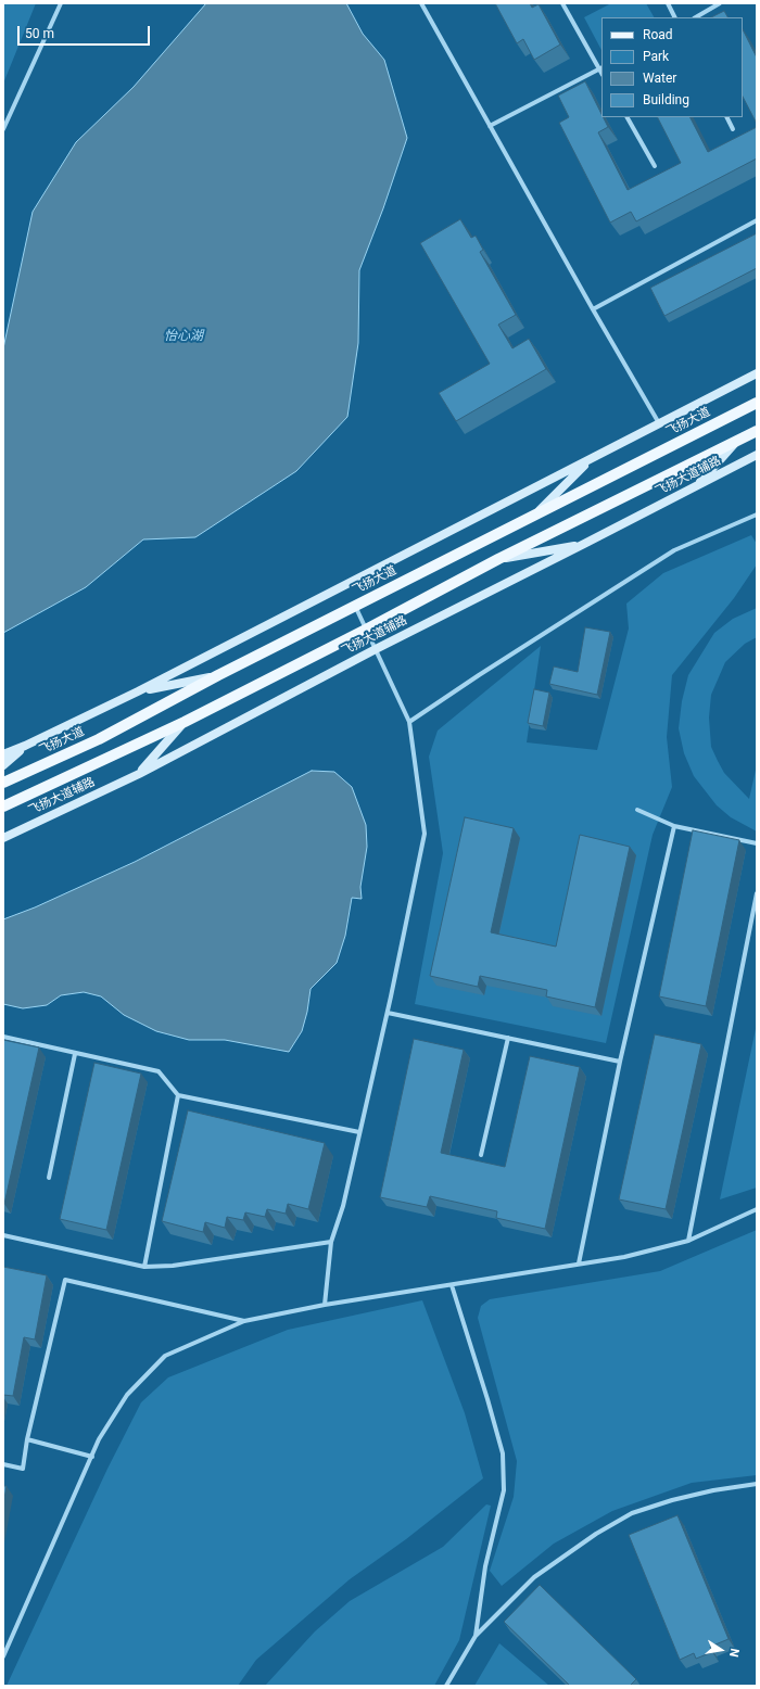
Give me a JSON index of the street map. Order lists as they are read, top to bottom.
{
  "streets": {
    "main road": ["飞扬大道"],
    "street": ["飞扬大道辅路"]
  },
  "water": ["怡心湖"],
  "legend": [
    "Road",
    "Park",
    "Water",
    "Building"
  ],
  "scale_bar": "50 m",
  "north": "right"
}
